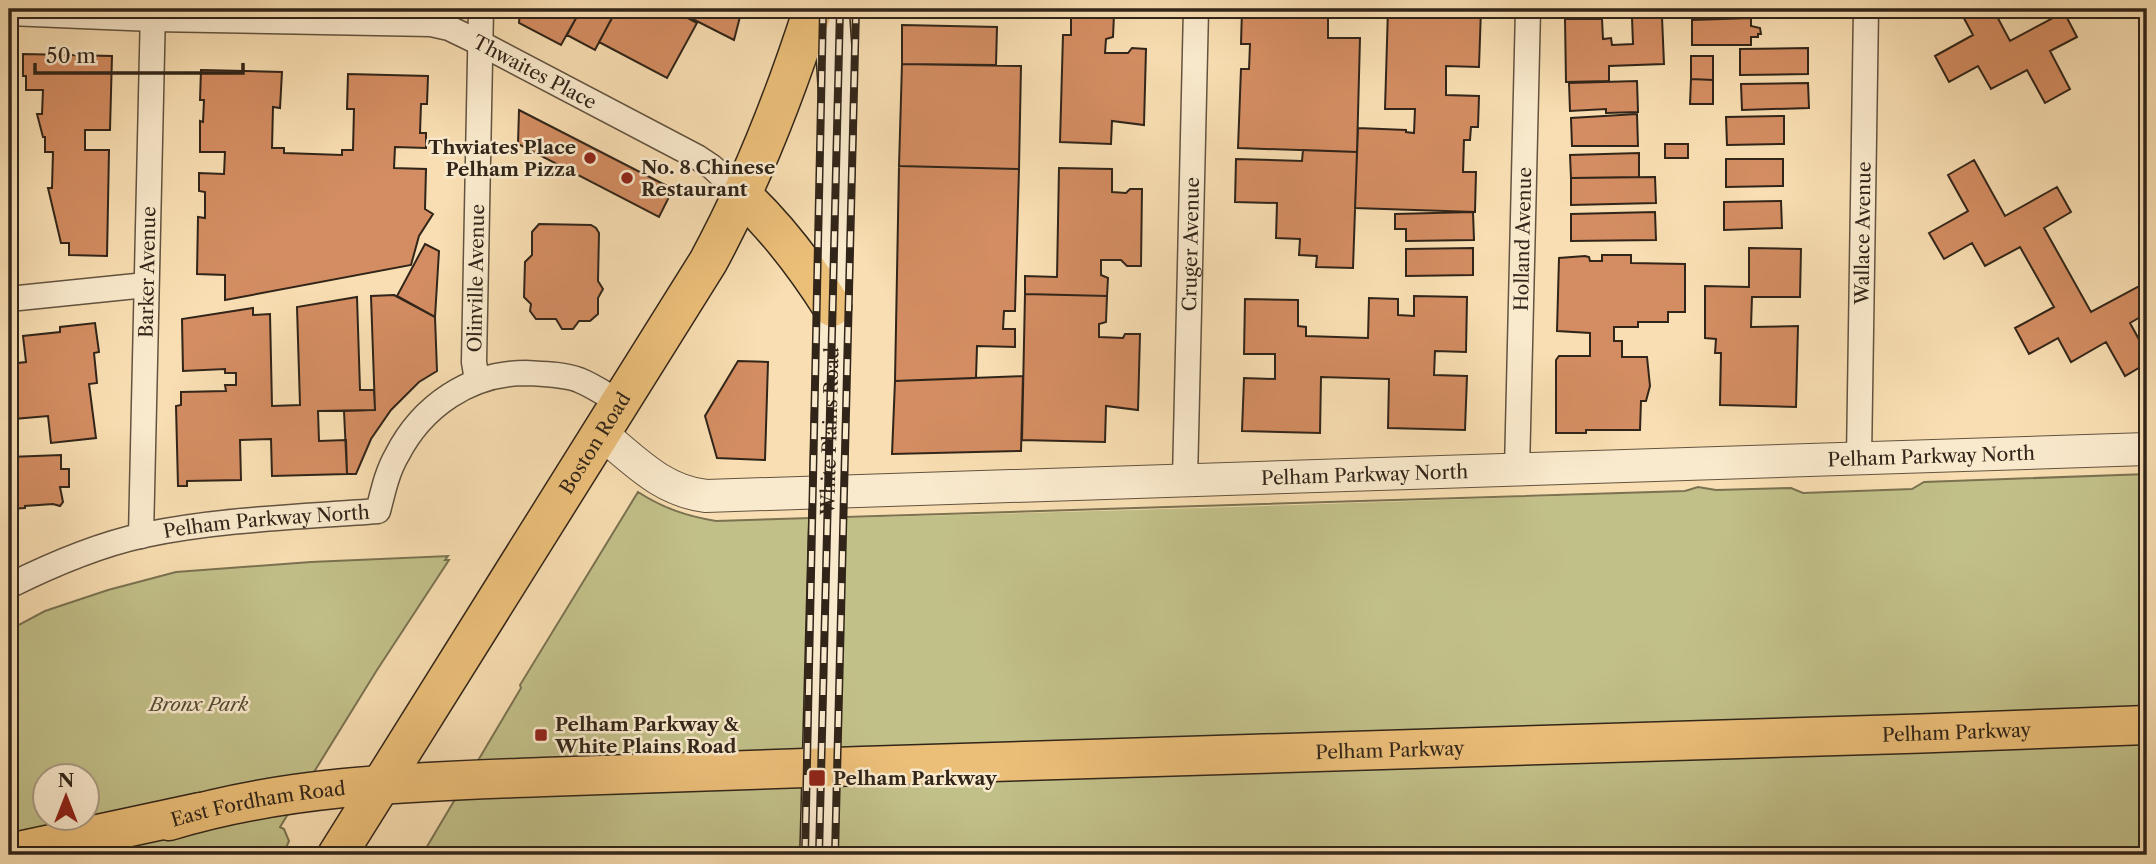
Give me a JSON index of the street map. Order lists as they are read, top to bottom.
{
  "streets": {
    "main road": [
      "White Plains Road",
      "Boston Road",
      "Pelham Parkway",
      "East Fordham Road"
    ],
    "street": [
      "Thwaites Place",
      "Wallace Avenue",
      "Holland Avenue",
      "Cruger Avenue",
      "Barker Avenue",
      "Olinville Avenue",
      "Pelham Parkway North"
    ]
  },
  "crossings": [
    ["Thwaites Place", "Barker Avenue"],
    ["Thwaites Place", "Olinville Avenue"],
    ["Thwaites Place", "Boston Road"],
    ["Wallace Avenue", "Pelham Parkway North"],
    ["Holland Avenue", "Pelham Parkway North"],
    ["Cruger Avenue", "Pelham Parkway North"],
    ["Barker Avenue", "Pelham Parkway North"],
    ["Olinville Avenue", "Pelham Parkway North"],
    ["White Plains Road", "Pelham Parkway North"],
    ["White Plains Road", "Pelham Parkway"],
    ["Boston Road", "Pelham Parkway North"],
    ["Boston Road", "Pelham Parkway"],
    ["Boston Road", "East Fordham Road"],
    ["Pelham Parkway", "East Fordham Road"]
  ],
  "parks": ["Bronx Park"],
  "places": {
    "other": ["Thwiates Place Pelham Pizza", "No. 8 Chinese Restaurant"],
    "transit": ["Pelham Parkway & White Plains Road", "Pelham Parkway"]
  },
  "scale_bar": "50 m",
  "north": "top"
}
